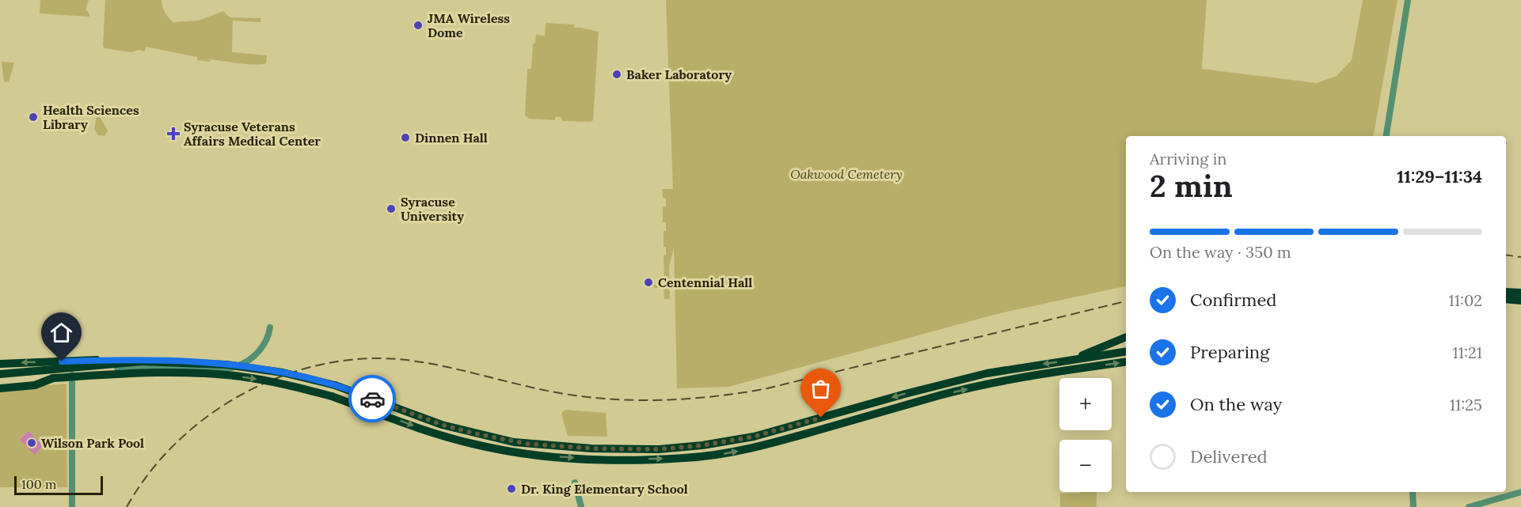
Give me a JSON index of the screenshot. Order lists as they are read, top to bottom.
{
  "parks": ["Oakwood Cemetery"],
  "places": {
    "other": [
      "JMA Wireless Dome",
      "Baker Laboratory",
      "Health Sciences Library",
      "Dinnen Hall",
      "Syracuse University",
      "Centennial Hall",
      "Wilson Park Pool",
      "Dr. King Elementary School"
    ],
    "health": ["Syracuse Veterans Affairs Medical Center"]
  },
  "scale_bar": "100 m",
  "page": {
    "heading": ["2 min", "Arriving in", "11:29–11:34"],
    "bar": "On the way · 350 m",
    "list": [
      ["Confirmed", "11:02"],
      ["Preparing", "11:21"],
      ["On the way", "11:25"],
      "Delivered"
    ],
    "map_buttons": ["+", "−"],
    "scale": "100 m"
  }
}
